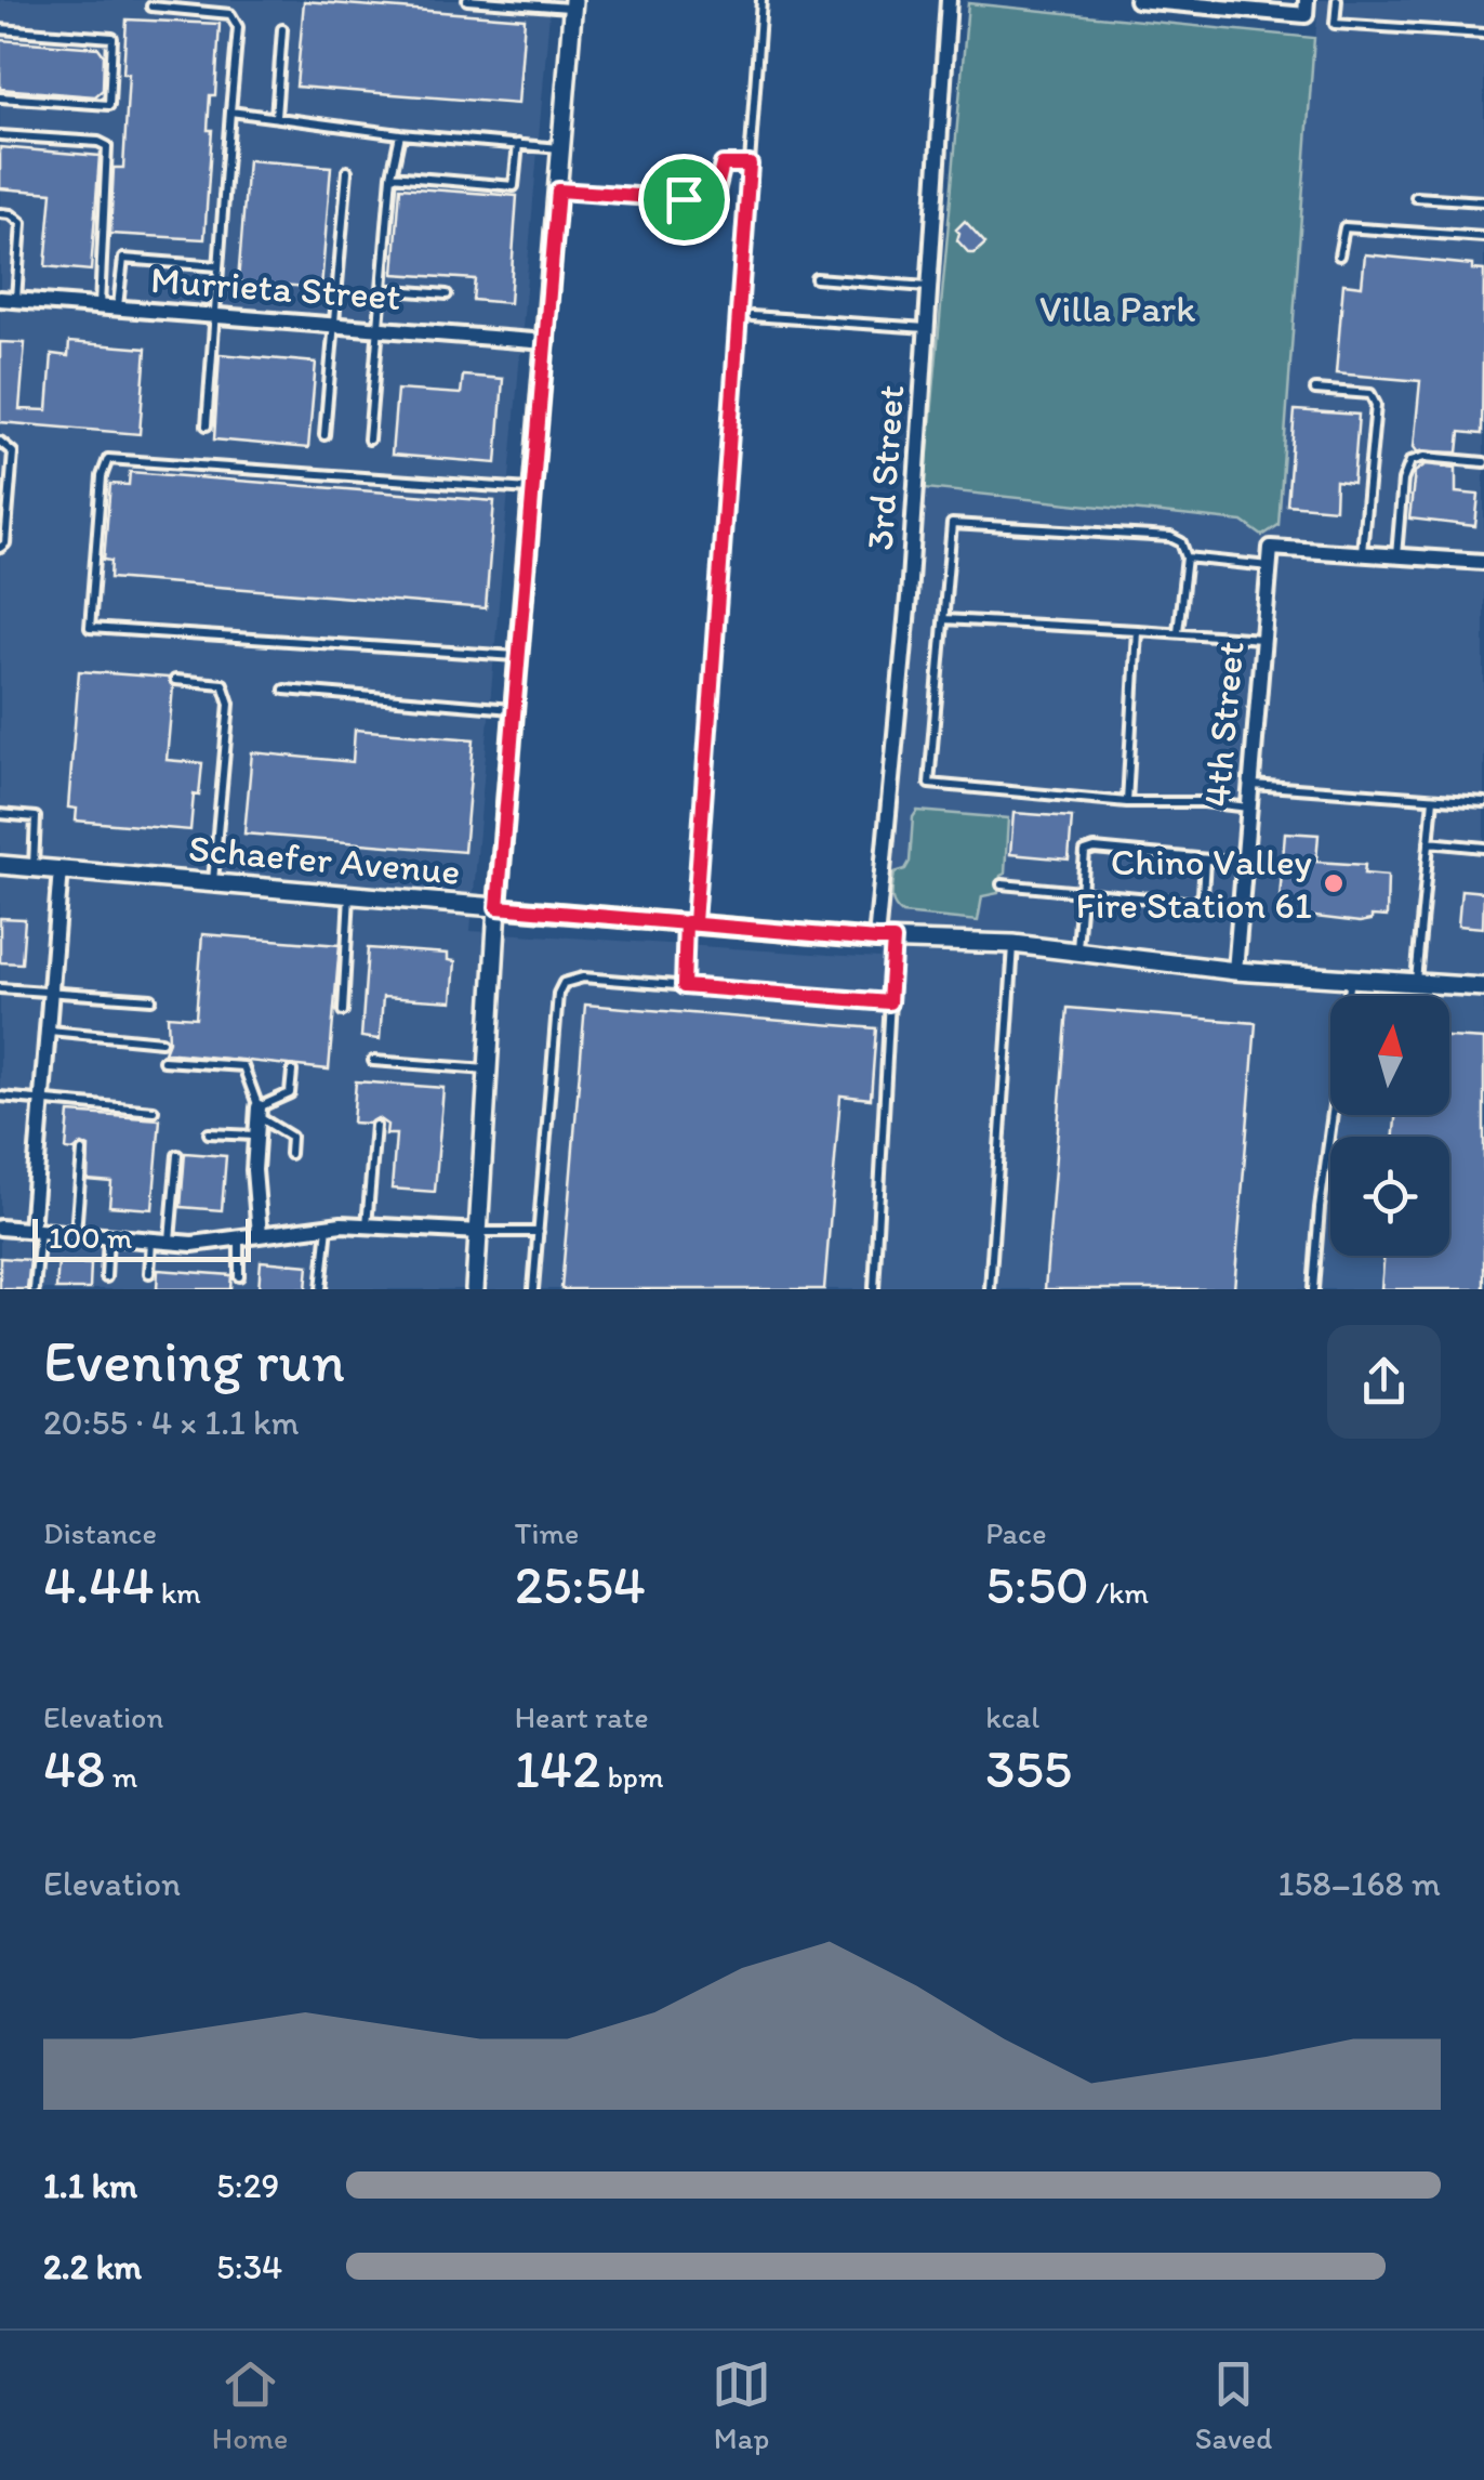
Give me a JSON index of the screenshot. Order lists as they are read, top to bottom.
{
  "streets": {
    "street": [
      "Murrieta Street",
      "3rd Street",
      "4th Street",
      "Schaefer Avenue"
    ]
  },
  "crossings": [
    ["3rd Street", "Schaefer Avenue"],
    ["4th Street", "Schaefer Avenue"]
  ],
  "parks": ["Villa Park"],
  "places": ["Chino Valley Fire Station 61"],
  "scale_bar": "100 m",
  "north": "top",
  "page": {
    "scale": "100 m",
    "heading": ["Evening run", "20:55 · 4 × 1.1 km"],
    "stats": [
      ["Distance", "4.44 km"],
      ["Time", "25:54"],
      ["Pace", "5:50 /km"],
      ["Elevation", "48 m"],
      ["Heart rate", "142 bpm"],
      ["kcal", "355"]
    ],
    "chart": ["Elevation", "158–168 m"],
    "list": [
      {
        "name": "1.1 km",
        "note": "5:29"
      },
      {
        "name": "2.2 km",
        "note": "5:34"
      }
    ],
    "tabs": ["Home", "Map", "Saved"]
  }
}
